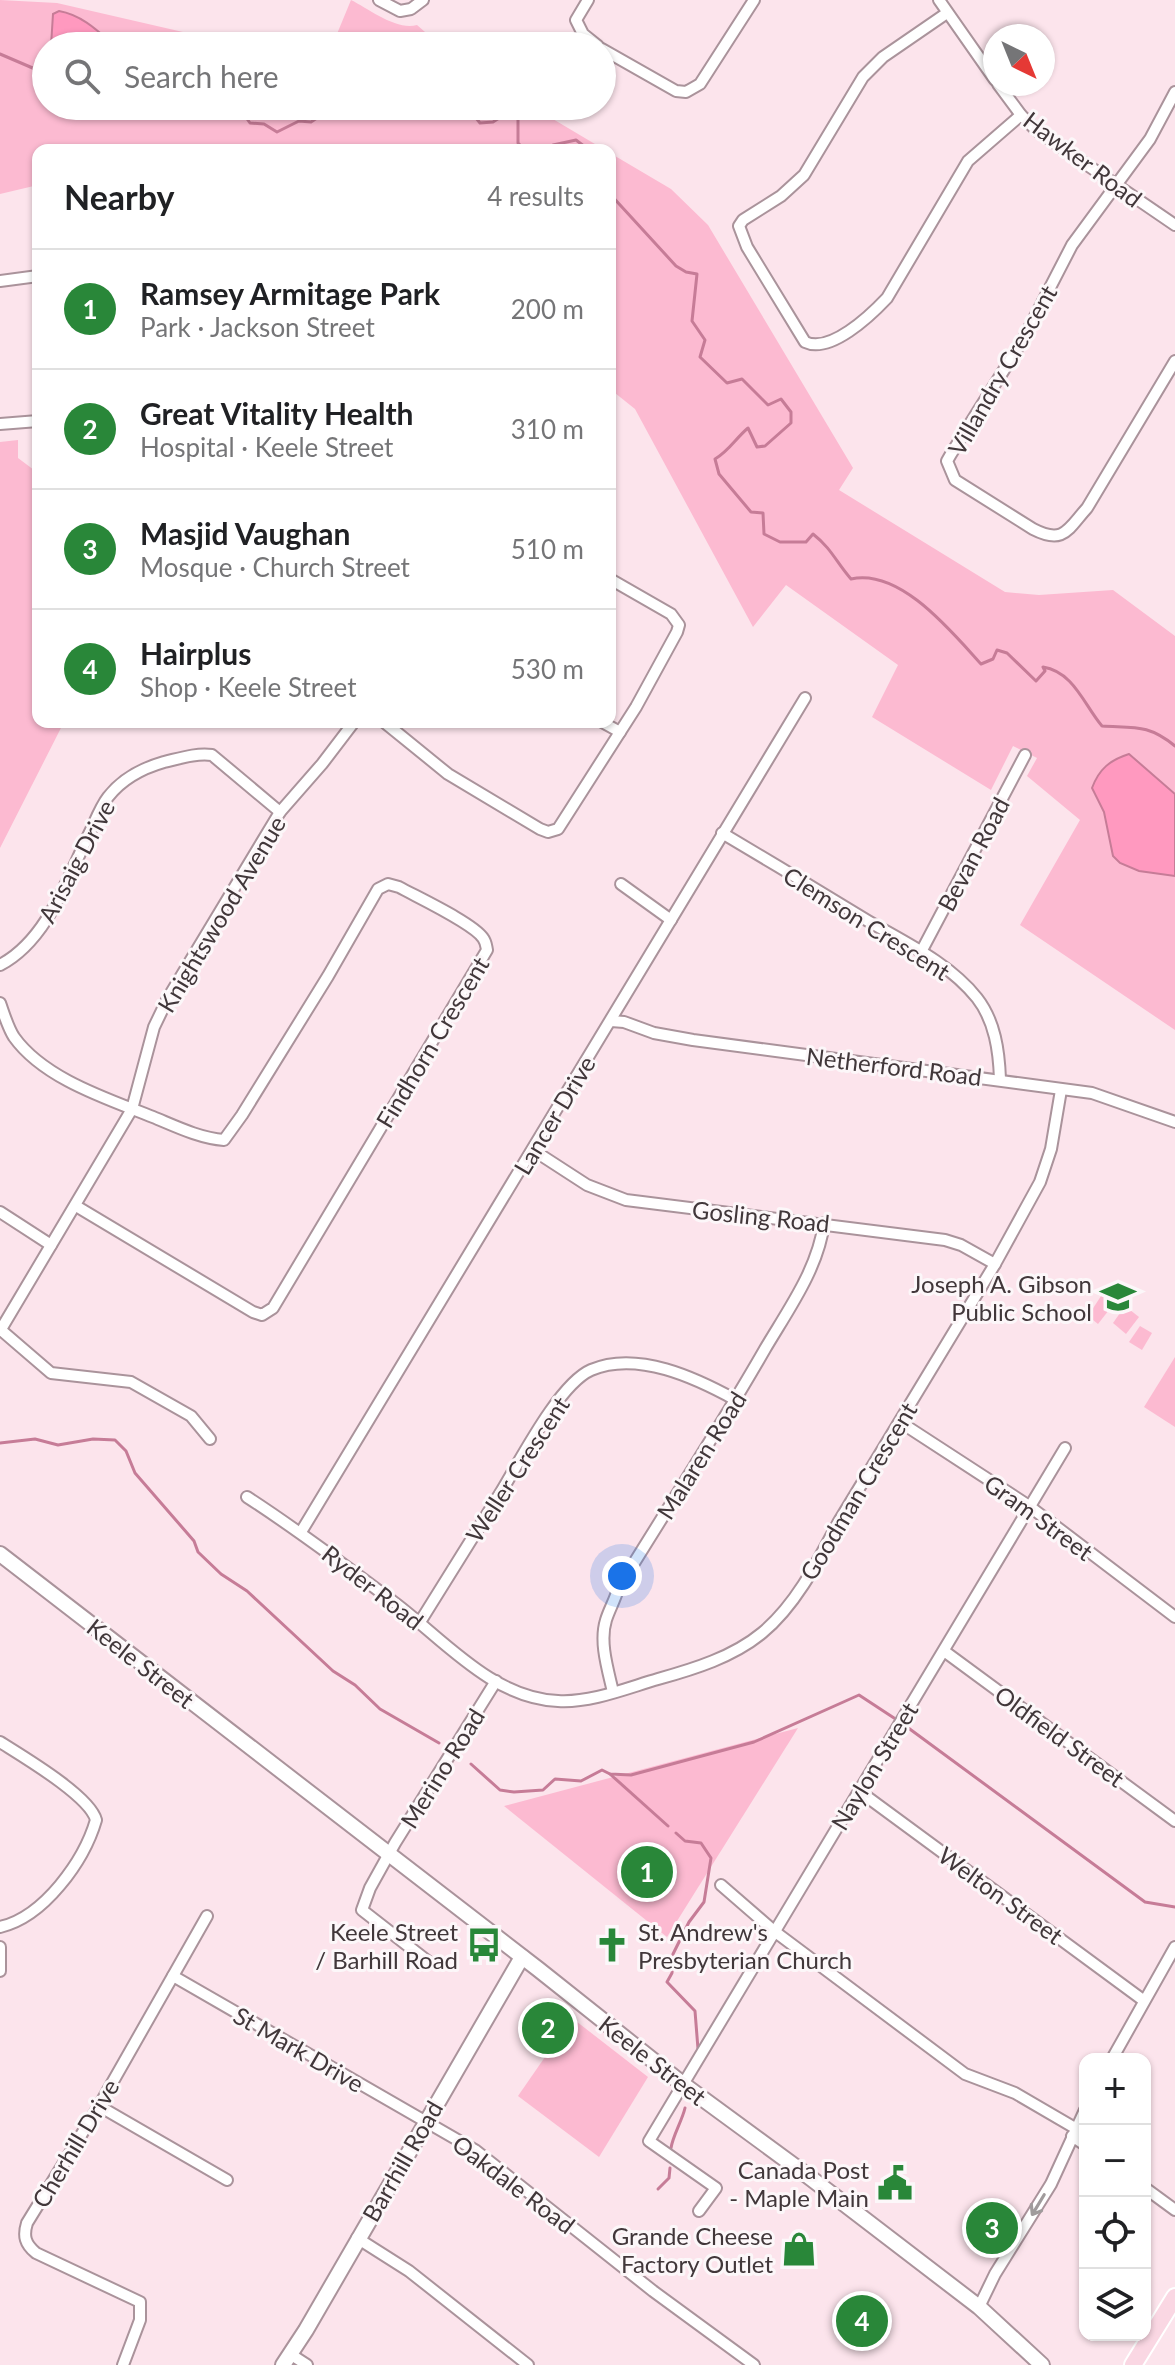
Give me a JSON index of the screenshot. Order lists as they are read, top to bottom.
{
  "streets": {
    "main road": ["Keele Street", "Barrhill Road"],
    "street": [
      "Hawker Road",
      "Villandry Crescent",
      "Bevan Road",
      "Arisaig Drive",
      "Knightswood Avenue",
      "Clemson Crescent",
      "Findhorn Crescent",
      "Netherford Road",
      "Lancer Drive",
      "Gosling Road",
      "Malaren Road",
      "Weller Crescent",
      "Goodman Crescent",
      "Gram Street",
      "Ryder Road",
      "Oldfield Street",
      "Naylon Street",
      "Merino Road",
      "Welton Street",
      "St Mark Drive",
      "Cherhill Drive",
      "Oakdale Road"
    ]
  },
  "crossings": [
    ["Hawker Road", "Villandry Crescent"],
    ["Bevan Road", "Clemson Crescent"],
    ["Arisaig Drive", "Knightswood Avenue"],
    ["Knightswood Avenue", "Findhorn Crescent"],
    ["Clemson Crescent", "Netherford Road"],
    ["Clemson Crescent", "Lancer Drive"],
    ["Netherford Road", "Lancer Drive"],
    ["Netherford Road", "Goodman Crescent"],
    ["Lancer Drive", "Gosling Road"],
    ["Lancer Drive", "Ryder Road"],
    ["Gosling Road", "Malaren Road"],
    ["Gosling Road", "Goodman Crescent"],
    ["Malaren Road", "Weller Crescent"],
    ["Malaren Road", "Goodman Crescent"],
    ["Weller Crescent", "Ryder Road"],
    ["Goodman Crescent", "Gram Street"],
    ["Goodman Crescent", "Ryder Road"],
    ["Goodman Crescent", "Merino Road"],
    ["Gram Street", "Naylon Street"],
    ["Ryder Road", "Merino Road"],
    ["Keele Street", "Naylon Street"],
    ["Keele Street", "Merino Road"],
    ["Keele Street", "Barrhill Road"],
    ["Oldfield Street", "Naylon Street"],
    ["Naylon Street", "Welton Street"],
    ["St Mark Drive", "Cherhill Drive"],
    ["St Mark Drive", "Barrhill Road"],
    ["St Mark Drive", "Oakdale Road"],
    ["Barrhill Road", "Oakdale Road"]
  ],
  "places": {
    "school or university": ["Joseph A. Gibson Public School"],
    "bus stop": ["Keele Street / Barhill Road"],
    "church": ["St. Andrew's Presbyterian Church"],
    "public building": ["Canada Post - Maple Main"],
    "shop": ["Grande Cheese Factory Outlet"]
  },
  "north": "bottom right",
  "page": {
    "search": "Search here",
    "heading": ["Nearby", "4 results"],
    "list": [
      {
        "mark": "1",
        "name": "Ramsey Armitage Park",
        "note": "Park · Jackson Street",
        "value": "200 m"
      },
      {
        "mark": "2",
        "name": "Great Vitality Health",
        "note": "Hospital · Keele Street",
        "value": "310 m"
      },
      {
        "mark": "3",
        "name": "Masjid Vaughan",
        "note": "Mosque · Church Street",
        "value": "510 m"
      },
      {
        "mark": "4",
        "name": "Hairplus",
        "note": "Shop · Keele Street",
        "value": "530 m"
      }
    ],
    "pins": [
      "1",
      "2",
      "3",
      "4"
    ],
    "map_buttons": ["+", "−"]
  }
}
